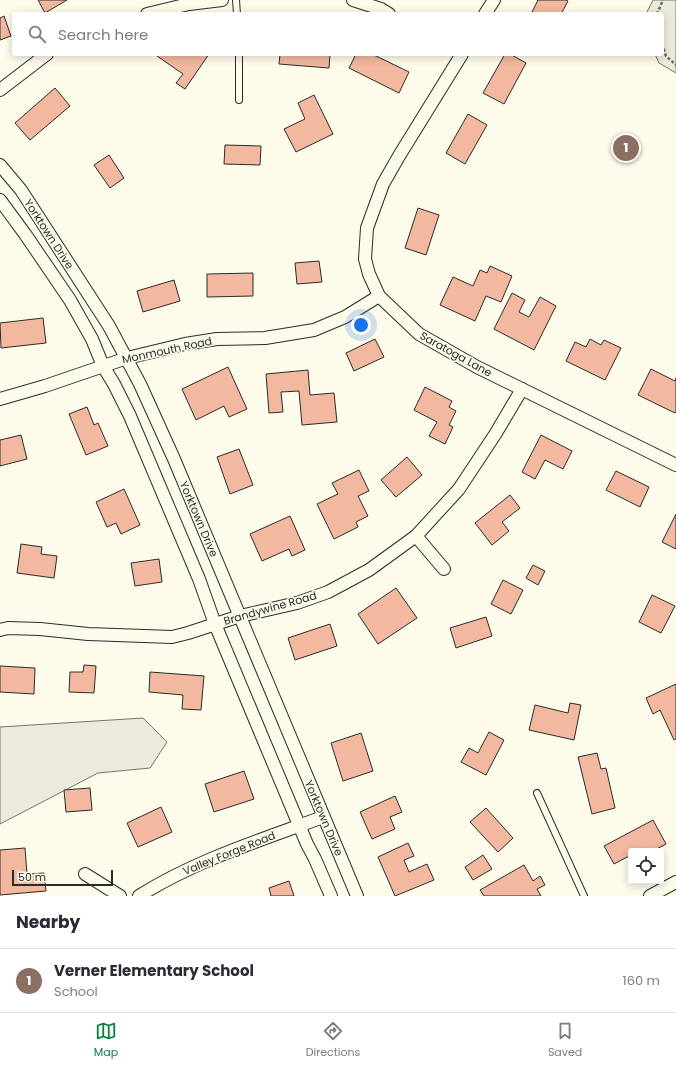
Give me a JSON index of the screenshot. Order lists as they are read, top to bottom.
{
  "streets": {
    "street": [
      "Yorktown Drive",
      "Monmouth Road",
      "Saratoga Lane",
      "Brandywine Road",
      "Valley Forge Road"
    ]
  },
  "crossings": [
    ["Yorktown Drive", "Monmouth Road"],
    ["Yorktown Drive", "Brandywine Road"],
    ["Yorktown Drive", "Valley Forge Road"],
    ["Monmouth Road", "Saratoga Lane"],
    ["Saratoga Lane", "Brandywine Road"]
  ],
  "scale_bar": "50 m",
  "page": {
    "search": "Search here",
    "pins": "1",
    "scale": "50 m",
    "heading": "Nearby",
    "list": [
      {
        "mark": "1",
        "name": "Verner Elementary School",
        "note": "School",
        "value": "160 m"
      }
    ],
    "nav": ["Map", "Directions", "Saved"]
  }
}
